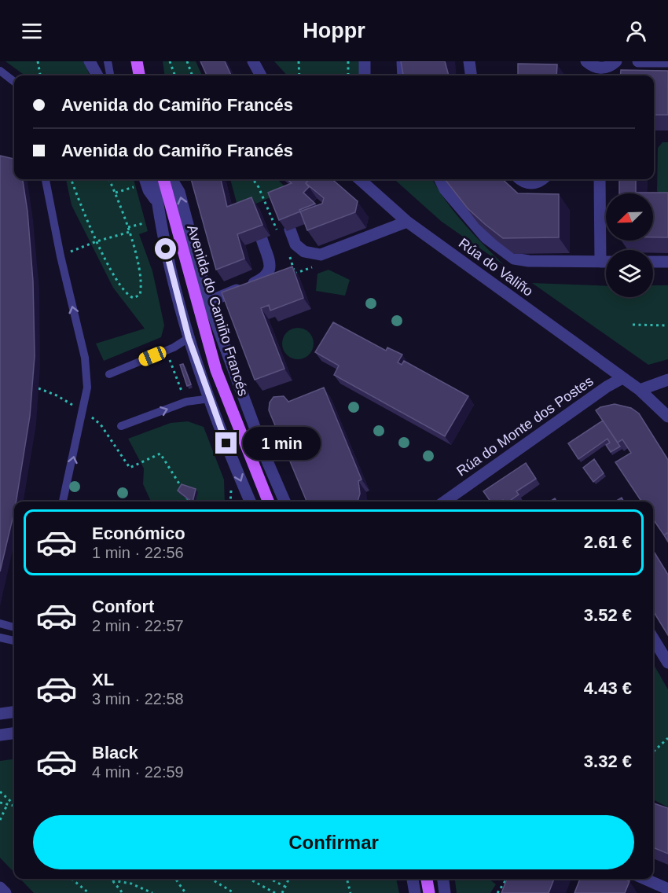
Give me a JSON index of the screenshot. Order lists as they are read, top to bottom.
{
  "streets": {
    "main road": ["Avenida do Camiño Francés"],
    "street": ["Rúa do Valiño", "Rúa do Monte dos Postes"]
  },
  "crossings": [
    ["Rúa do Valiño", "Rúa do Monte dos Postes"]
  ],
  "north": "bottom left",
  "page": {
    "header": "Hoppr",
    "banner": ["Avenida do Camiño Francés", "Avenida do Camiño Francés"],
    "bubble": "1 min",
    "list": [
      {
        "name": "Económico",
        "note": "1 min · 22:56",
        "value": "2.61 €"
      },
      {
        "name": "Confort",
        "note": "2 min · 22:57",
        "value": "3.52 €"
      },
      {
        "name": "XL",
        "note": "3 min · 22:58",
        "value": "4.43 €"
      },
      {
        "name": "Black",
        "note": "4 min · 22:59",
        "value": "3.32 €"
      }
    ],
    "buttons": "Confirmar"
  }
}
